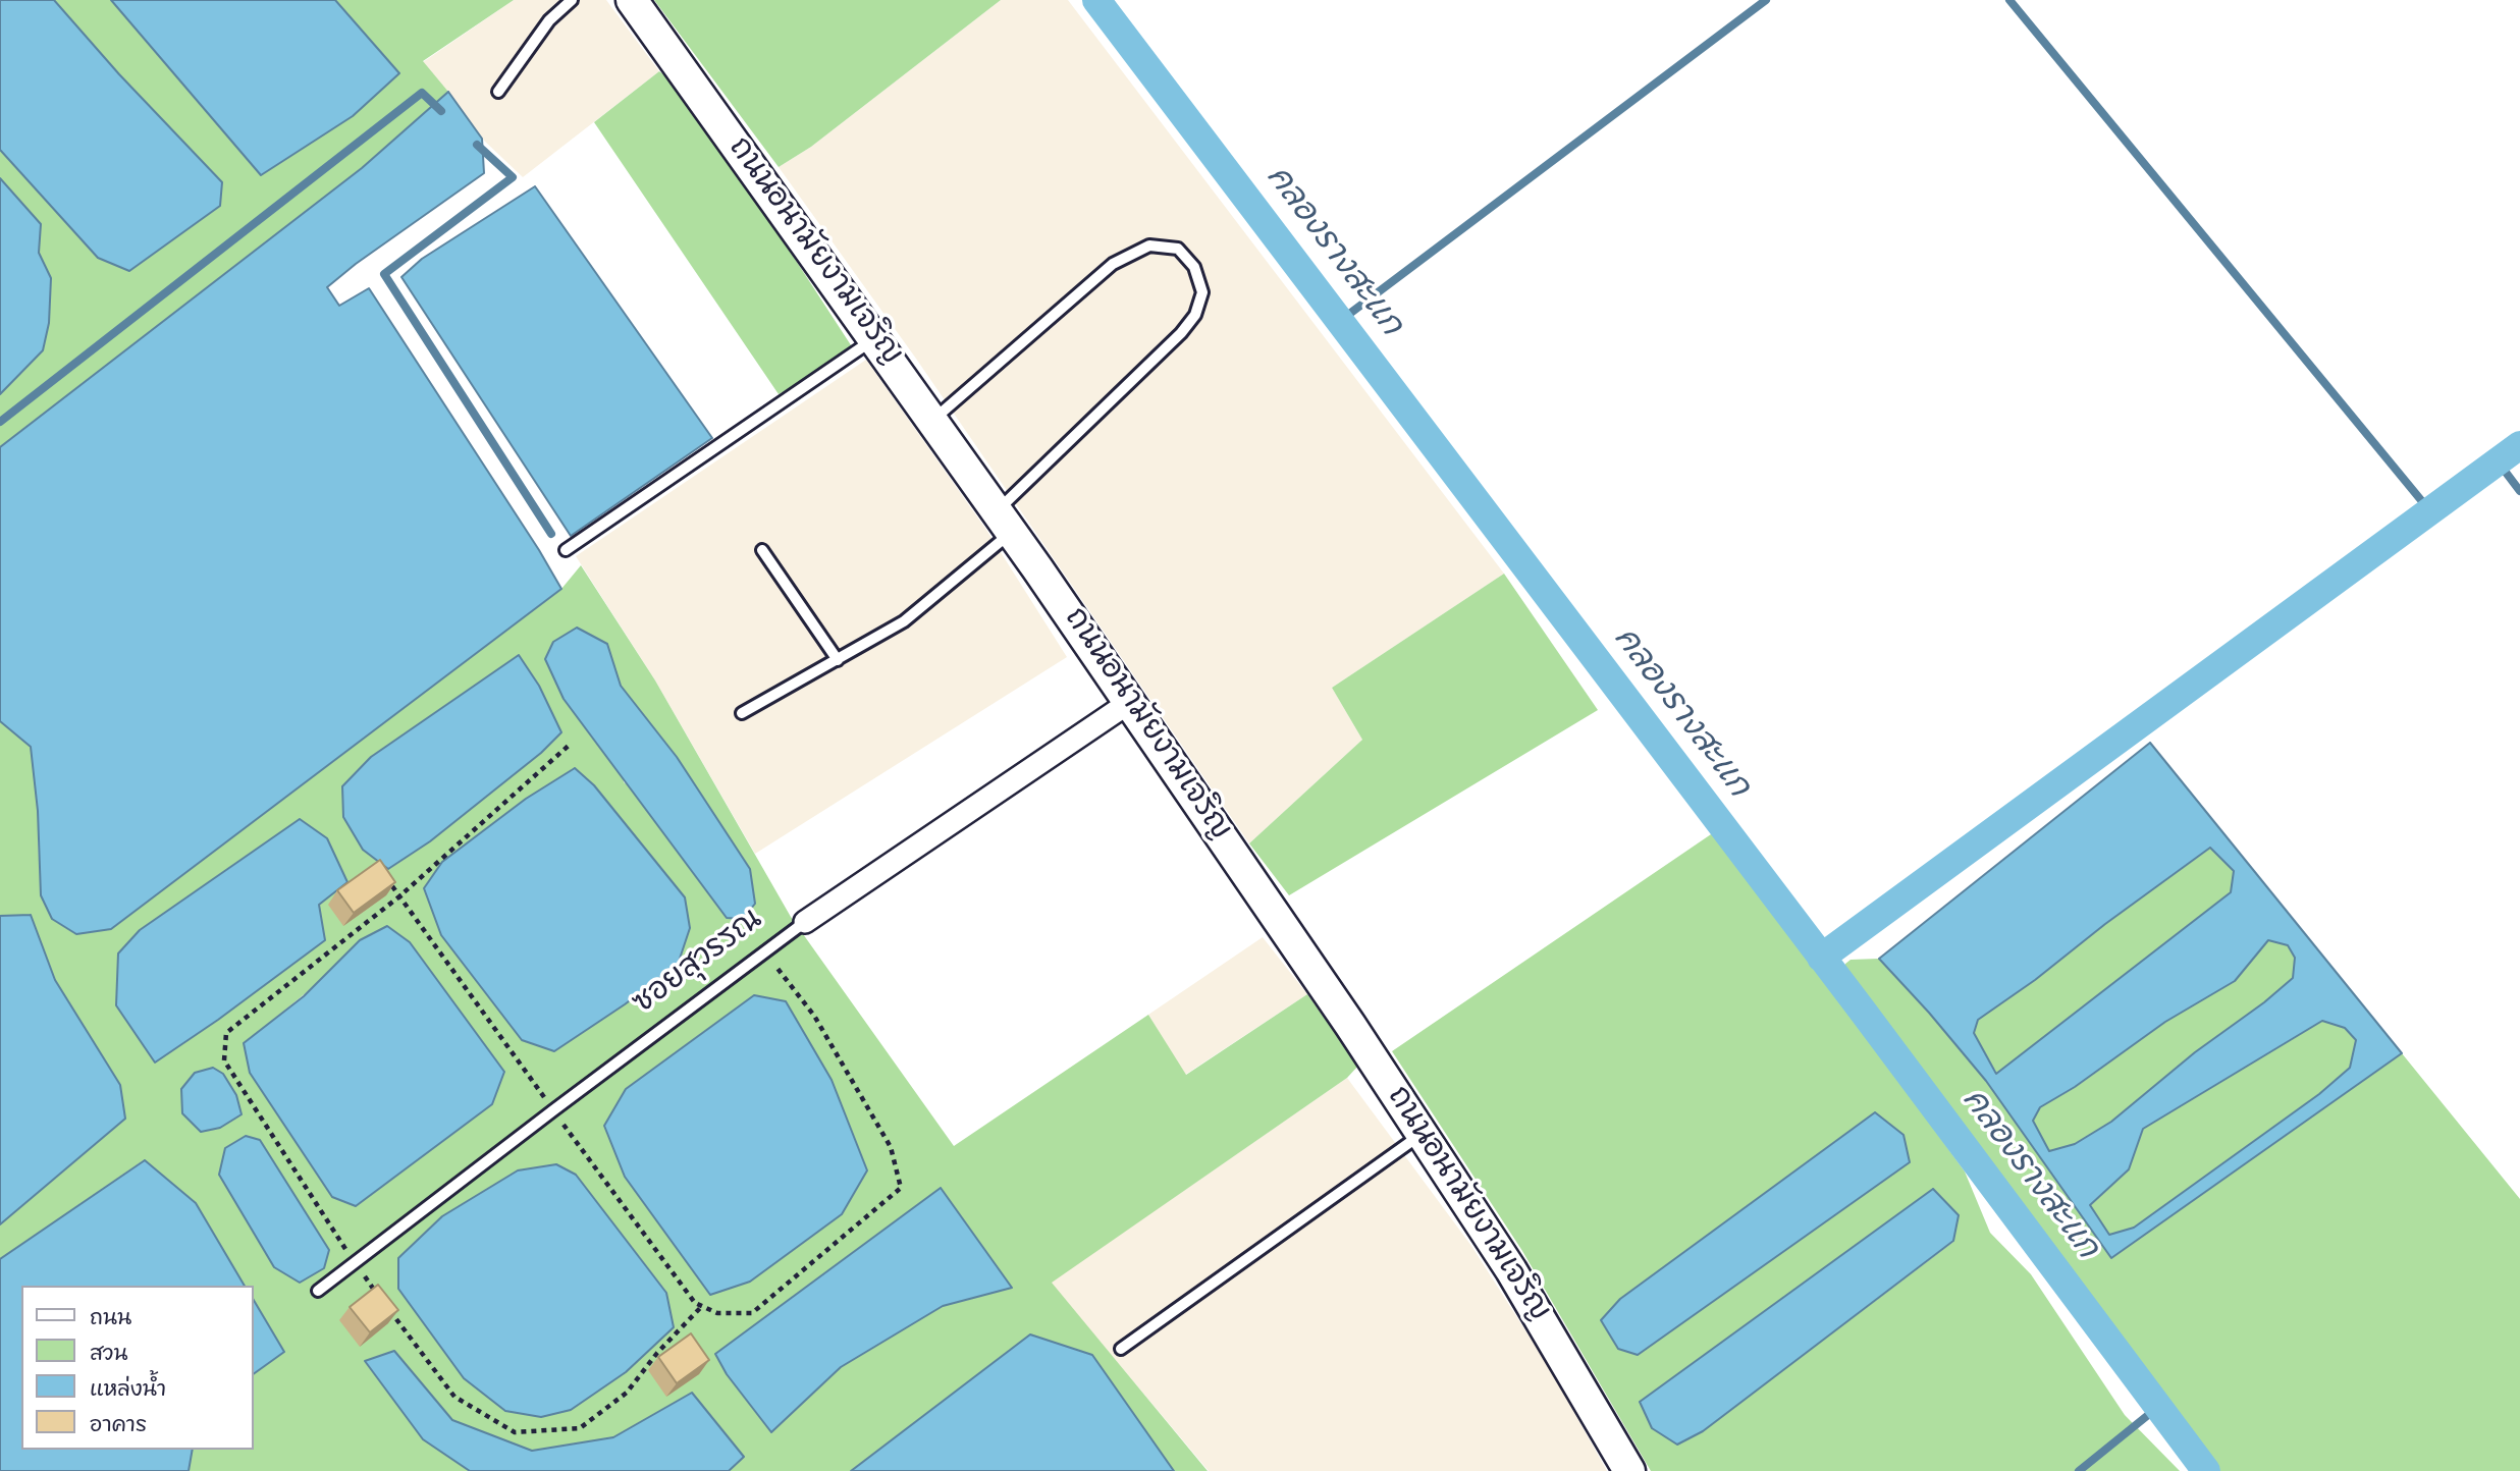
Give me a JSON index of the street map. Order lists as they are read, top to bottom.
{
  "streets": {
    "street": ["ถนนอนามัยงามเจริญ", "ซอยสุวรรณ"]
  },
  "crossings": [
    ["ถนนอนามัยงามเจริญ", "ซอยสุวรรณ"]
  ],
  "water": ["คลองรางสะแก"],
  "legend": [
    "ถนน",
    "สวน",
    "แหล่งน้ำ",
    "อาคาร"
  ]
}
